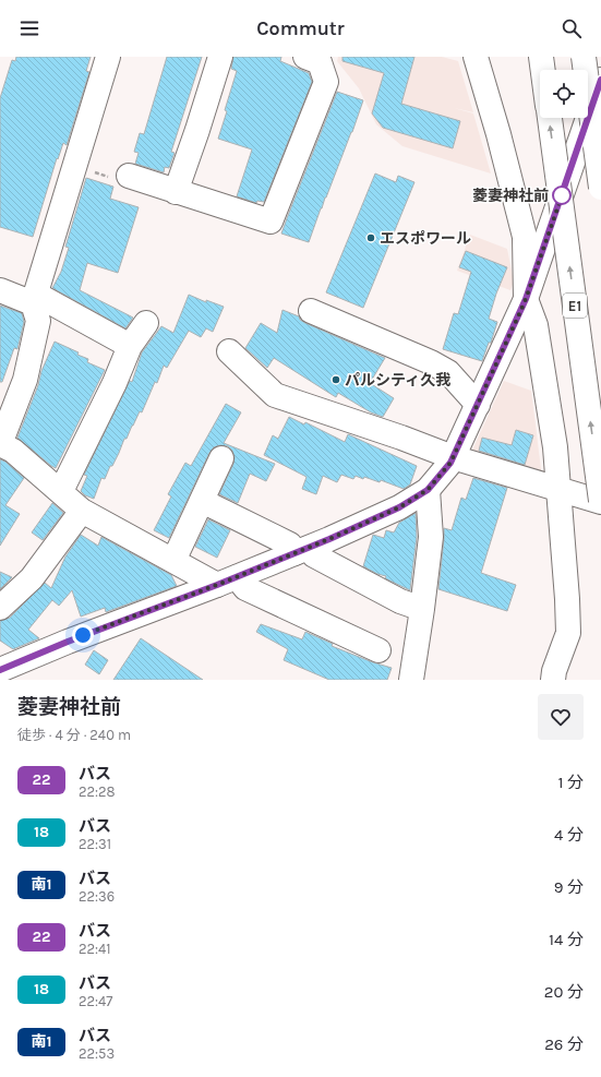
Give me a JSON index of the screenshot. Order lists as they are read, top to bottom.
{
  "streets": {
    "main road": ["E1"]
  },
  "places": ["菱妻神社前", "エスポワール", "パルシティ久我"],
  "lines": ["bus line 22"],
  "page": {
    "header": "Commutr",
    "heading": ["菱妻神社前", "徒歩 · 4 分 · 240 m"],
    "list": [
      {
        "mark": "22",
        "name": "バス",
        "note": "22:28",
        "value": "1 分"
      },
      {
        "mark": "18",
        "name": "バス",
        "note": "22:31",
        "value": "4 分"
      },
      {
        "mark": "南1",
        "name": "バス",
        "note": "22:36",
        "value": "9 分"
      },
      {
        "mark": "22",
        "name": "バス",
        "note": "22:41",
        "value": "14 分"
      },
      {
        "mark": "18",
        "name": "バス",
        "note": "22:47",
        "value": "20 分"
      },
      {
        "mark": "南1",
        "name": "バス",
        "note": "22:53",
        "value": "26 分"
      }
    ]
  }
}
